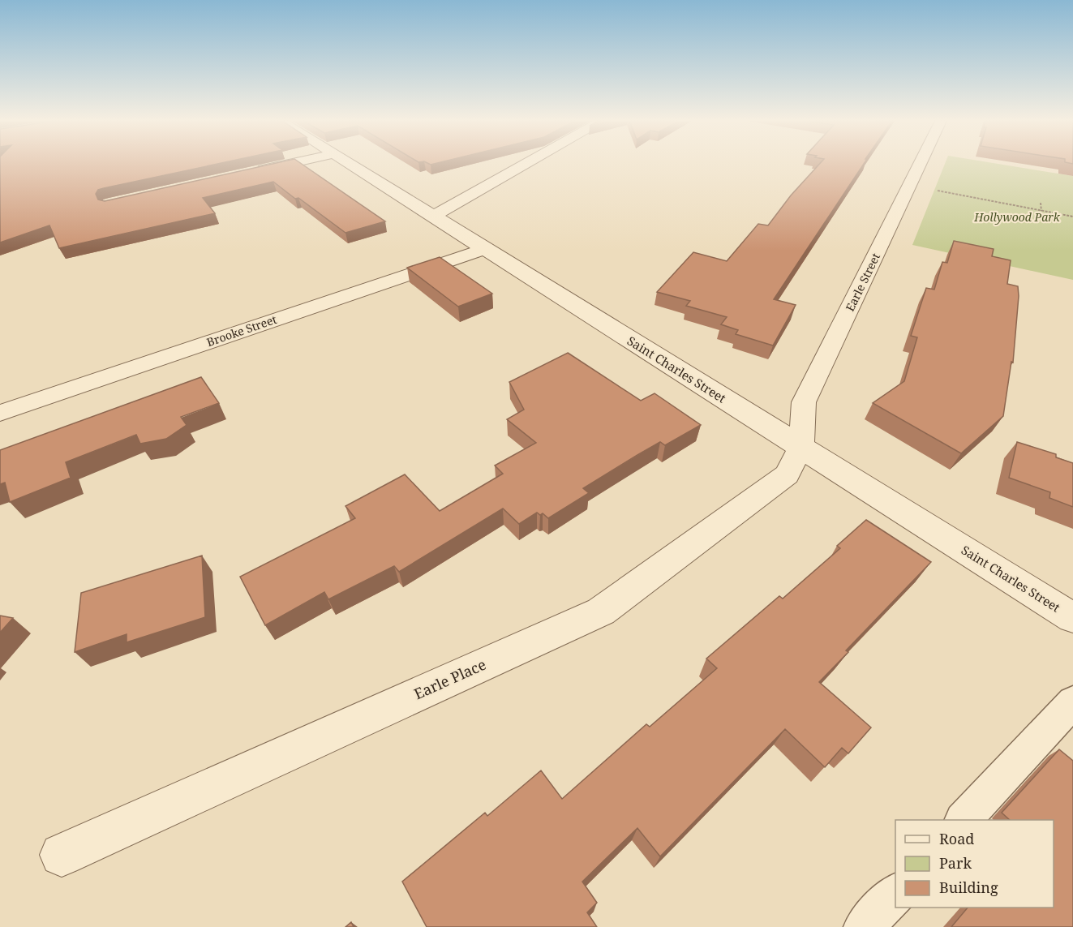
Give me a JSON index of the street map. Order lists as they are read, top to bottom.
{
  "streets": {
    "street": [
      "Earle Street",
      "Brooke Street",
      "Saint Charles Street",
      "Earle Place"
    ]
  },
  "crossings": [
    ["Earle Street", "Saint Charles Street"],
    ["Earle Street", "Earle Place"],
    ["Brooke Street", "Saint Charles Street"],
    ["Saint Charles Street", "Earle Place"]
  ],
  "parks": ["Hollywood Park"],
  "legend": ["Road", "Park", "Building"]
}
